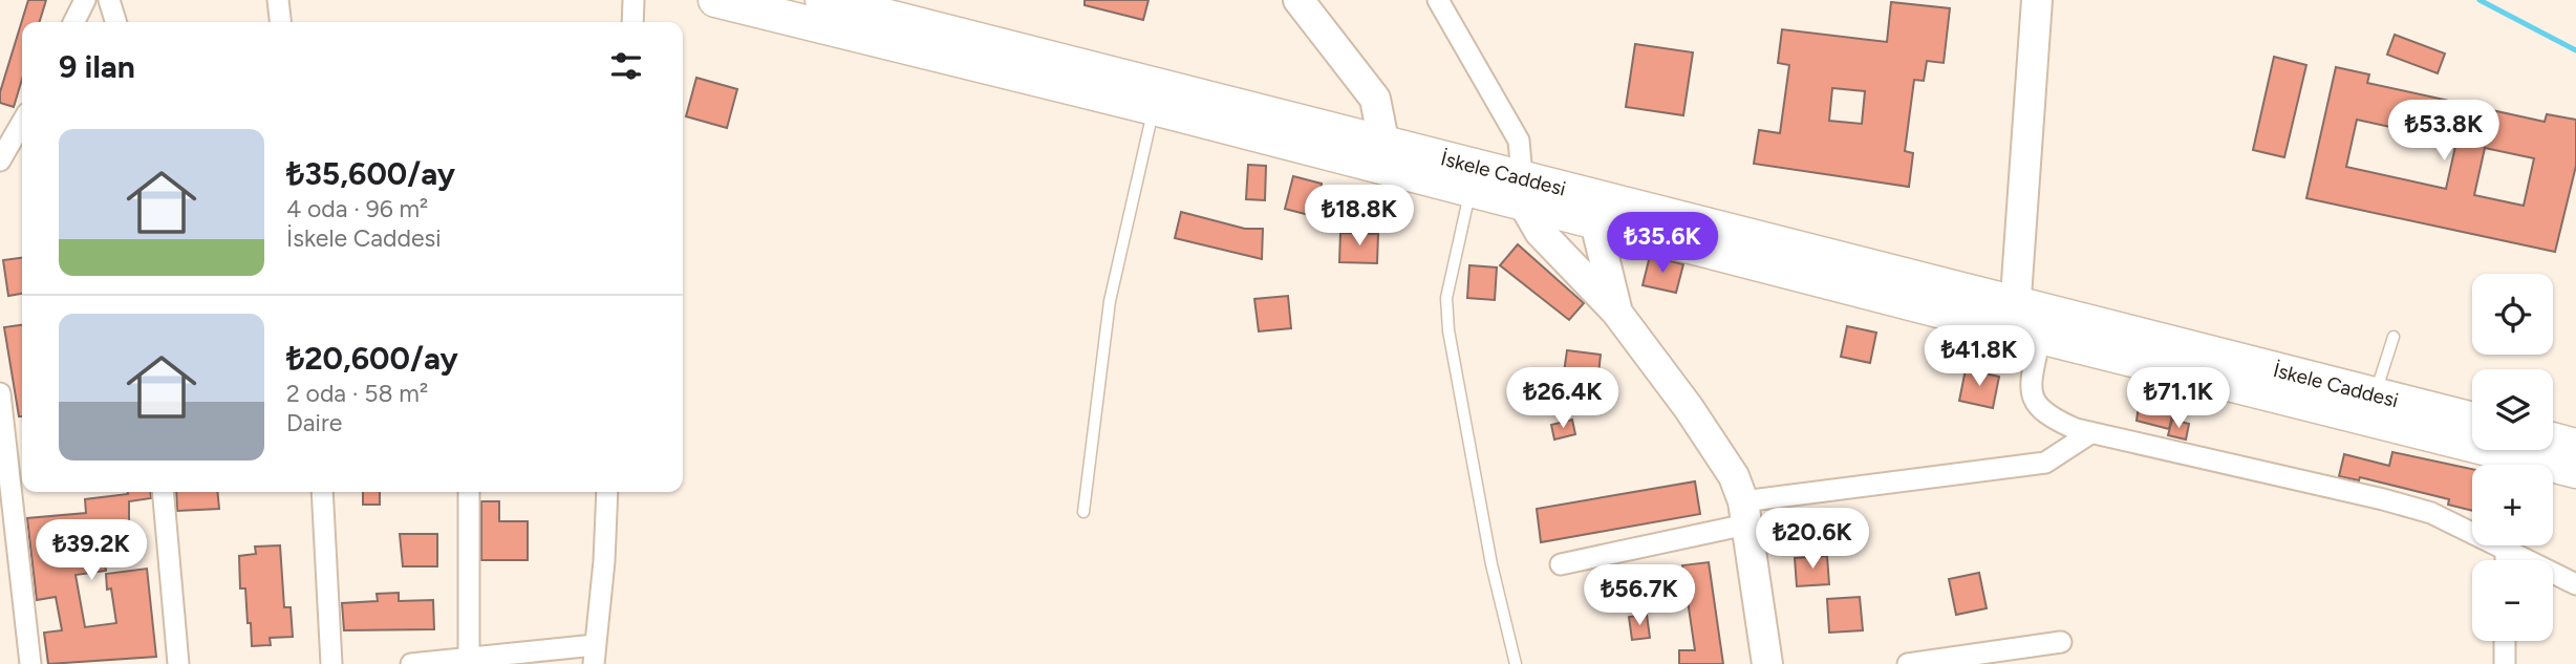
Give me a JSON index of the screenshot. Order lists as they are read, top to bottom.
{
  "streets": {
    "main road": ["İskele Caddesi"]
  },
  "page": {
    "heading": "9 ilan",
    "price": [
      "₺53.8K",
      "₺18.8K",
      "₺35.6K",
      "₺41.8K",
      "₺26.4K",
      "₺71.1K",
      "₺20.6K",
      "₺39.2K",
      "₺56.7K"
    ],
    "list": [
      {
        "name": "₺35,600/ay",
        "note": "4 oda · 96 m² · İskele Caddesi"
      },
      {
        "name": "₺20,600/ay",
        "note": "2 oda · 58 m² · Daire"
      }
    ],
    "map_buttons": ["+", "−"]
  }
}
